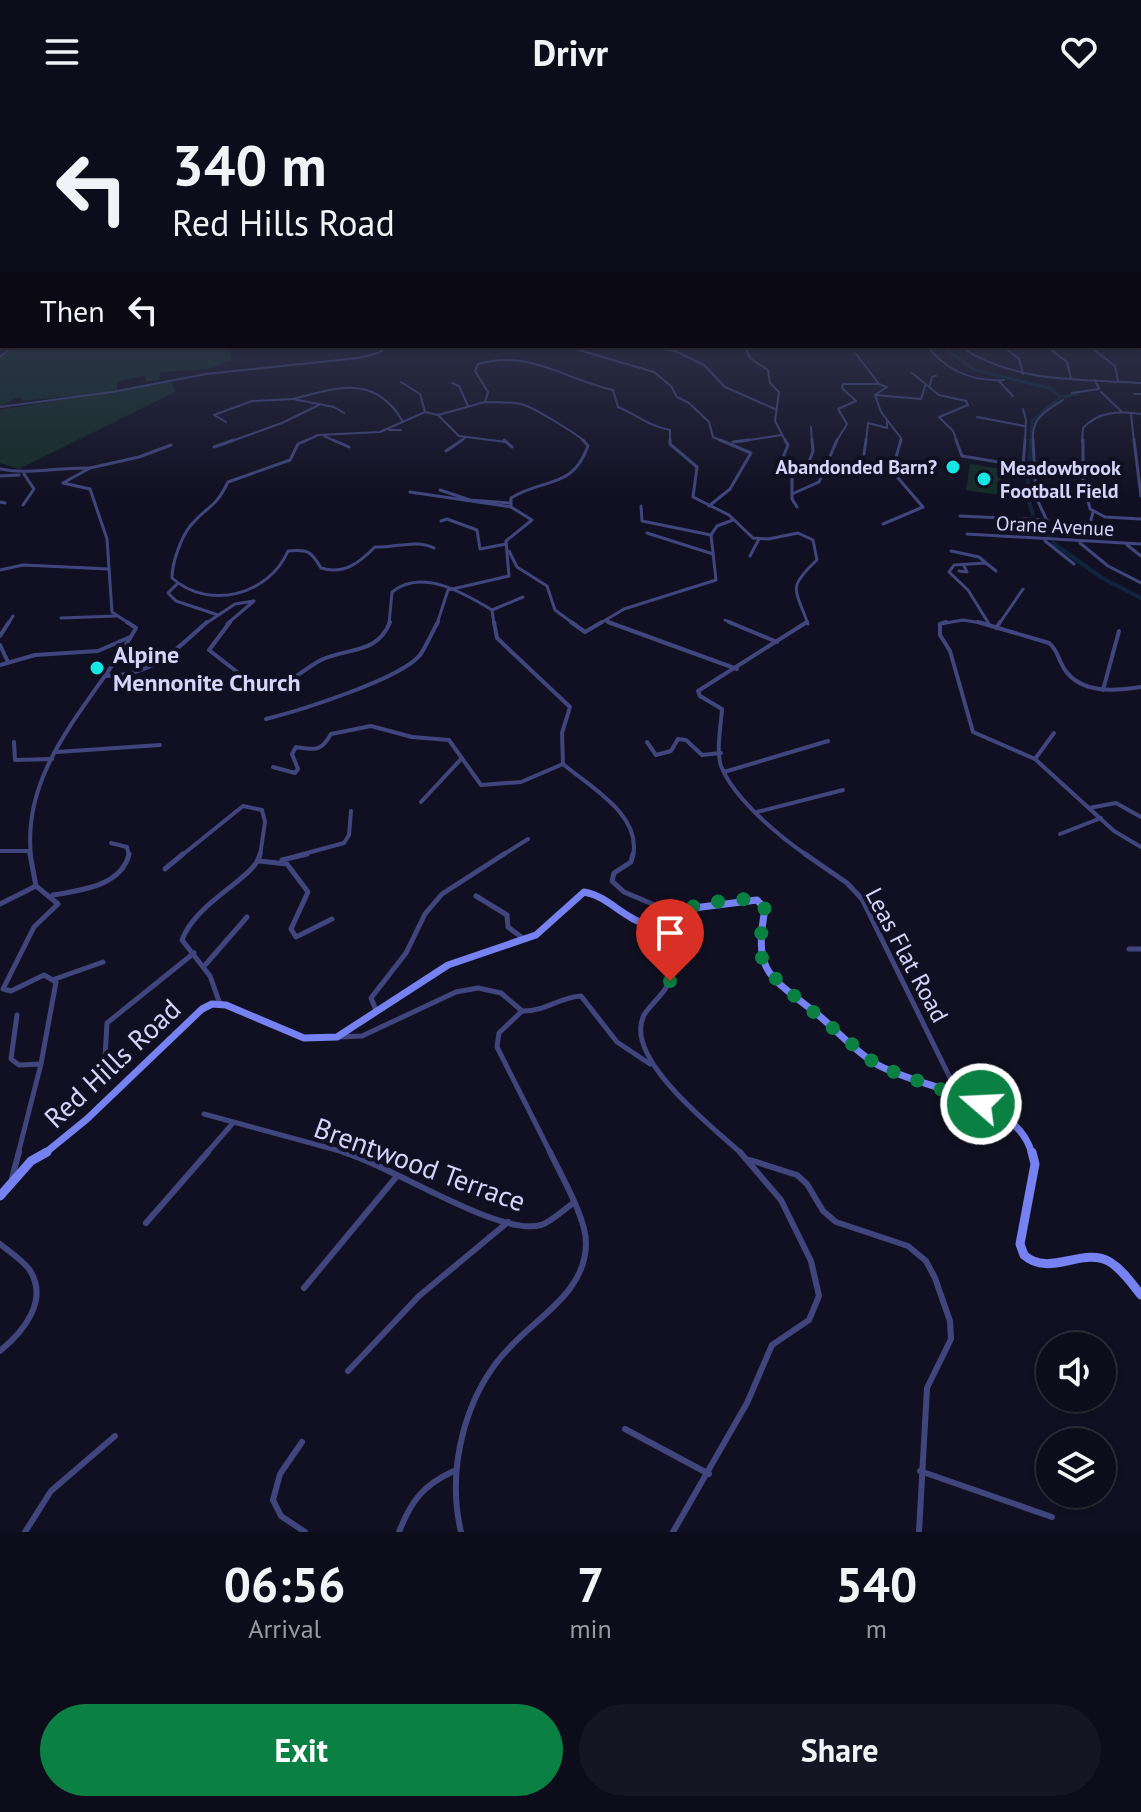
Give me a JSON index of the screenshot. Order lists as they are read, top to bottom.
{
  "streets": {
    "main road": ["Red Hills Road"],
    "street": ["Orane Avenue", "Leas Flat Road", "Brentwood Terrace"]
  },
  "places": ["Abandonded Barn?", "Meadowbrook Football Field", "Alpine Mennonite Church"],
  "page": {
    "header": "Drivr",
    "turn": ["340 m", "Red Hills Road"],
    "then": "Then",
    "eta": [
      "06:56",
      "Arrival",
      "7",
      "min",
      "540",
      "m"
    ],
    "buttons": ["Exit", "Share"]
  }
}
